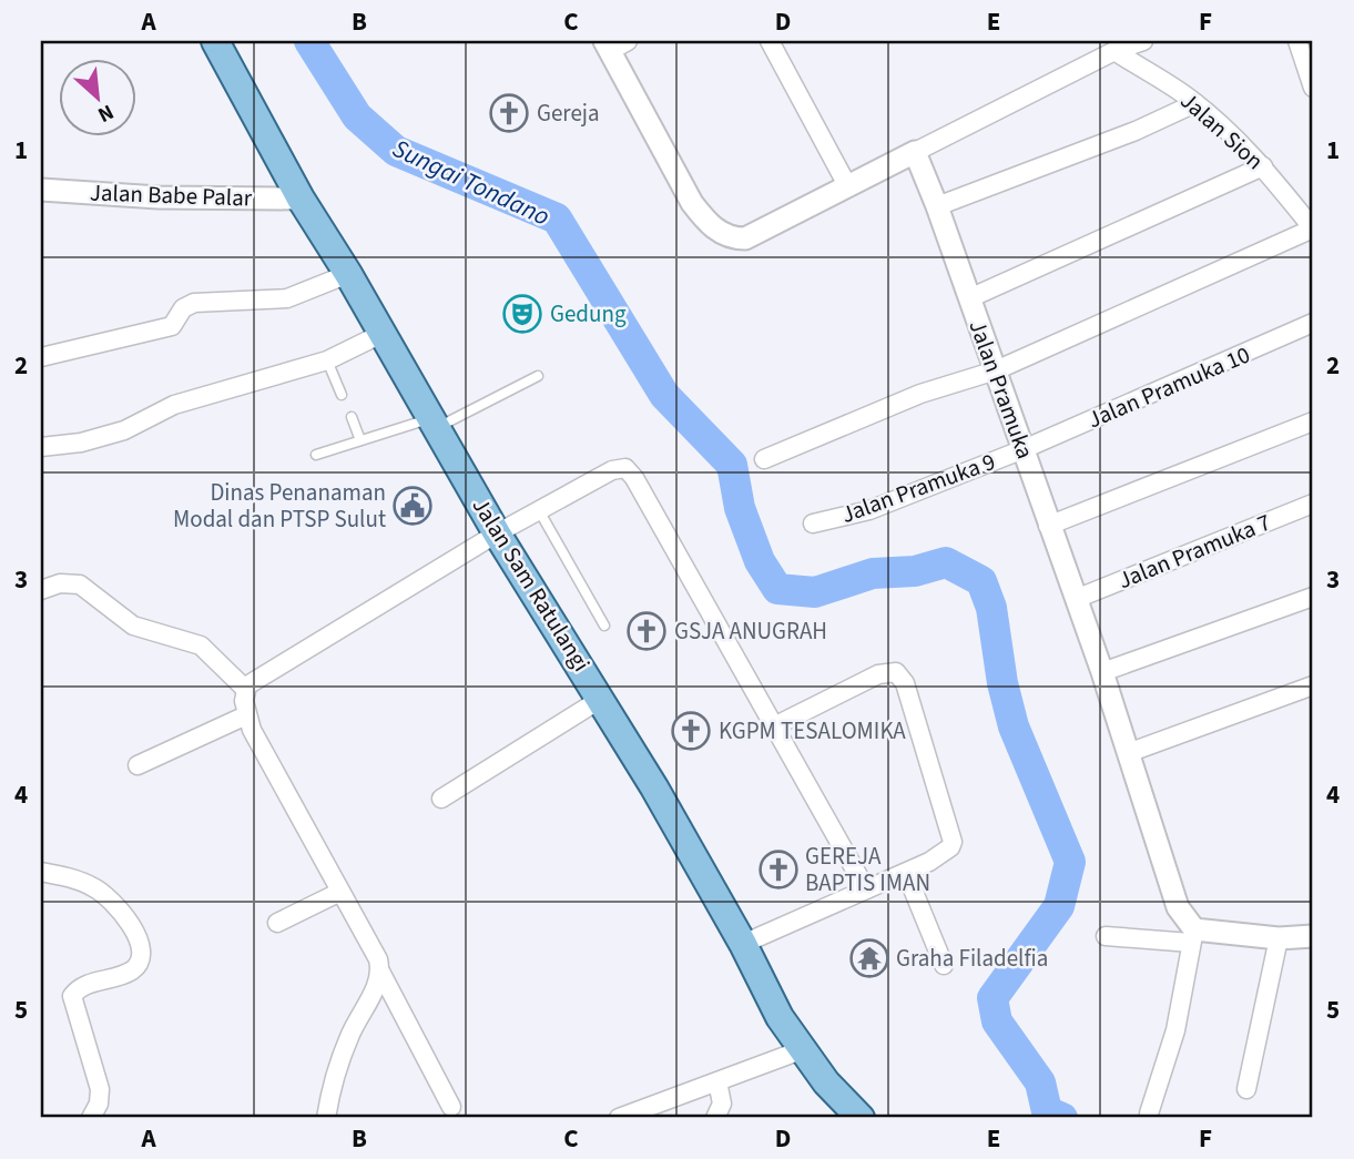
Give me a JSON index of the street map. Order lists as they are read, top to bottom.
{
  "streets": {
    "main road": ["Jalan Sam Ratulangi"],
    "street": [
      "Jalan Sion",
      "Jalan Babe Palar",
      "Jalan Pramuka 10",
      "Jalan Pramuka",
      "Jalan Pramuka 9",
      "Jalan Pramuka 7"
    ]
  },
  "crossings": [
    ["Jalan Babe Palar", "Jalan Sam Ratulangi"],
    ["Jalan Pramuka 10", "Jalan Pramuka"],
    ["Jalan Pramuka 10", "Jalan Pramuka 9"],
    ["Jalan Pramuka", "Jalan Pramuka 9"],
    ["Jalan Pramuka", "Jalan Pramuka 7"]
  ],
  "water": ["Sungai Tondano"],
  "places": {
    "church": [
      "Gereja",
      "GSJA ANUGRAH",
      "KGPM TESALOMIKA",
      "GEREJA BAPTIS IMAN"
    ],
    "theatre": ["Gedung"],
    "public building": ["Dinas Penanaman Modal dan PTSP Sulut"],
    "temple": ["Graha Filadelfia"]
  },
  "north": "bottom right",
  "grid": {
    "columns": [
      "A",
      "B",
      "C",
      "D",
      "E",
      "F"
    ],
    "rows": [
      "1",
      "2",
      "3",
      "4",
      "5"
    ]
  }
}
